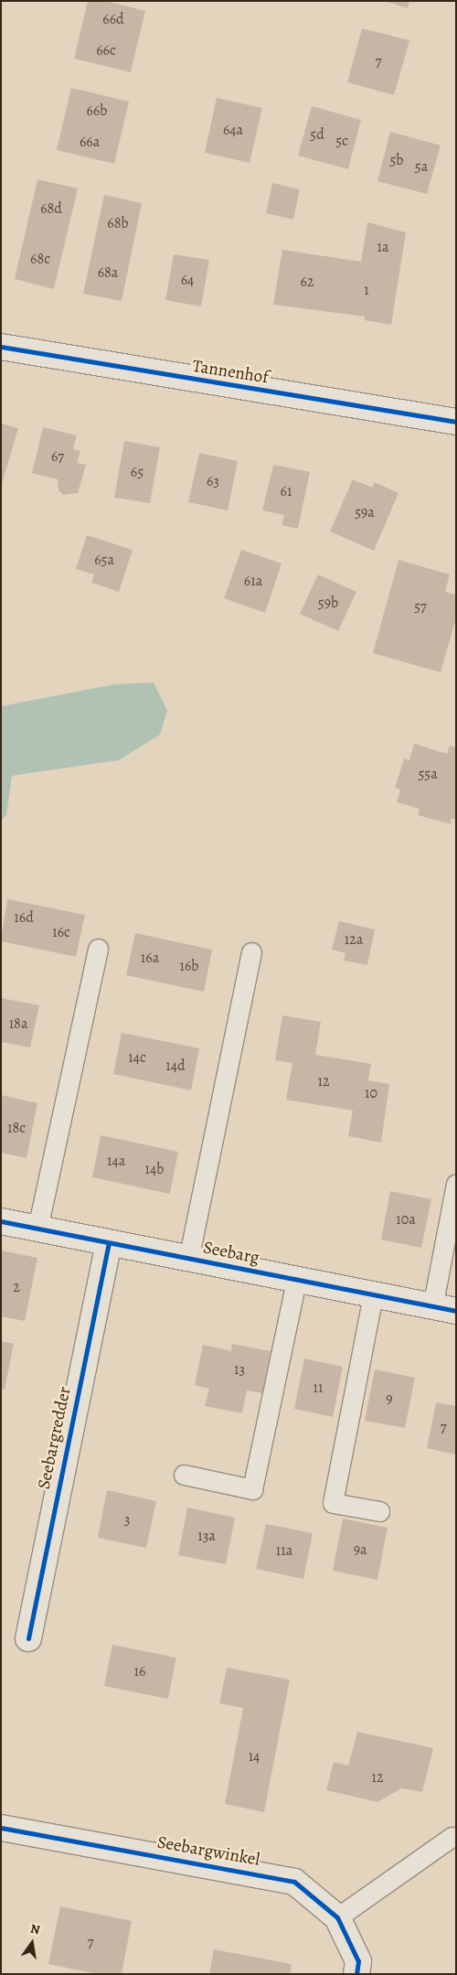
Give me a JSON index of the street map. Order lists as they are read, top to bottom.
{
  "streets": {
    "street": [
      "Tannenhof",
      "Seebarg",
      "Seebargredder",
      "Seebargwinkel"
    ]
  },
  "crossings": [
    ["Seebarg", "Seebargredder"]
  ],
  "house_numbers": [
    "66d",
    "66c",
    "7",
    "66b",
    "64a",
    "5d",
    "5c",
    "66a",
    "5b",
    "5a",
    "68d",
    "68b",
    "1a",
    "68c",
    "68a",
    "64",
    "62",
    "1",
    "67",
    "65",
    "63",
    "61",
    "59a",
    "65a",
    "61a",
    "59b",
    "57",
    "55a",
    "16d",
    "16c",
    "12a",
    "16a",
    "16b",
    "18a",
    "14c",
    "14d",
    "12",
    "10",
    "18c",
    "14a",
    "14b",
    "10a",
    "2",
    "13",
    "11",
    "9",
    "7",
    "3",
    "13a",
    "9a",
    "11a",
    "16",
    "14",
    "12",
    "7"
  ],
  "north": "top"
}
